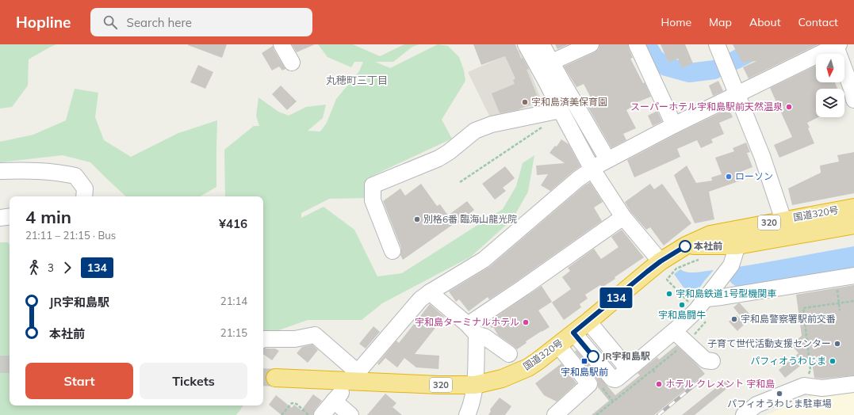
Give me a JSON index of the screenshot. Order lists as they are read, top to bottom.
{
  "streets": {
    "highway": ["国道320号", "320"]
  },
  "districts": ["丸穂町三丁目"],
  "places": {
    "other": [
      "宇和島済美保育園",
      "スーパーホテル宇和島駅前天然温泉",
      "ローソン",
      "別格6番 臨海山龍光院",
      "本社前",
      "宇和島鉄道1号型機関車",
      "宇和島闘牛",
      "宇和島警察署駅前交番",
      "宇和島ターミナルホテル",
      "子育て世代活動支援センター",
      "JR宇和島駅",
      "パフィオうわじま",
      "ホテル クレメント 宇和島",
      "パフィオうわじま駐車場"
    ],
    "transit": ["宇和島駅前"]
  },
  "lines": ["bus line 134"],
  "north": "bottom",
  "page": {
    "header": "Hopline",
    "search": "Search here",
    "nav": [
      "Home",
      "Map",
      "About",
      "Contact"
    ],
    "on_map": "134",
    "heading": ["4 min", "21:11 – 21:15 · Bus", "¥416"],
    "legs": ["3", "134"],
    "list": [
      {
        "name": "JR宇和島駅",
        "value": "21:14"
      },
      {
        "name": "本社前",
        "value": "21:15"
      }
    ],
    "buttons": ["Start", "Tickets"]
  }
}
